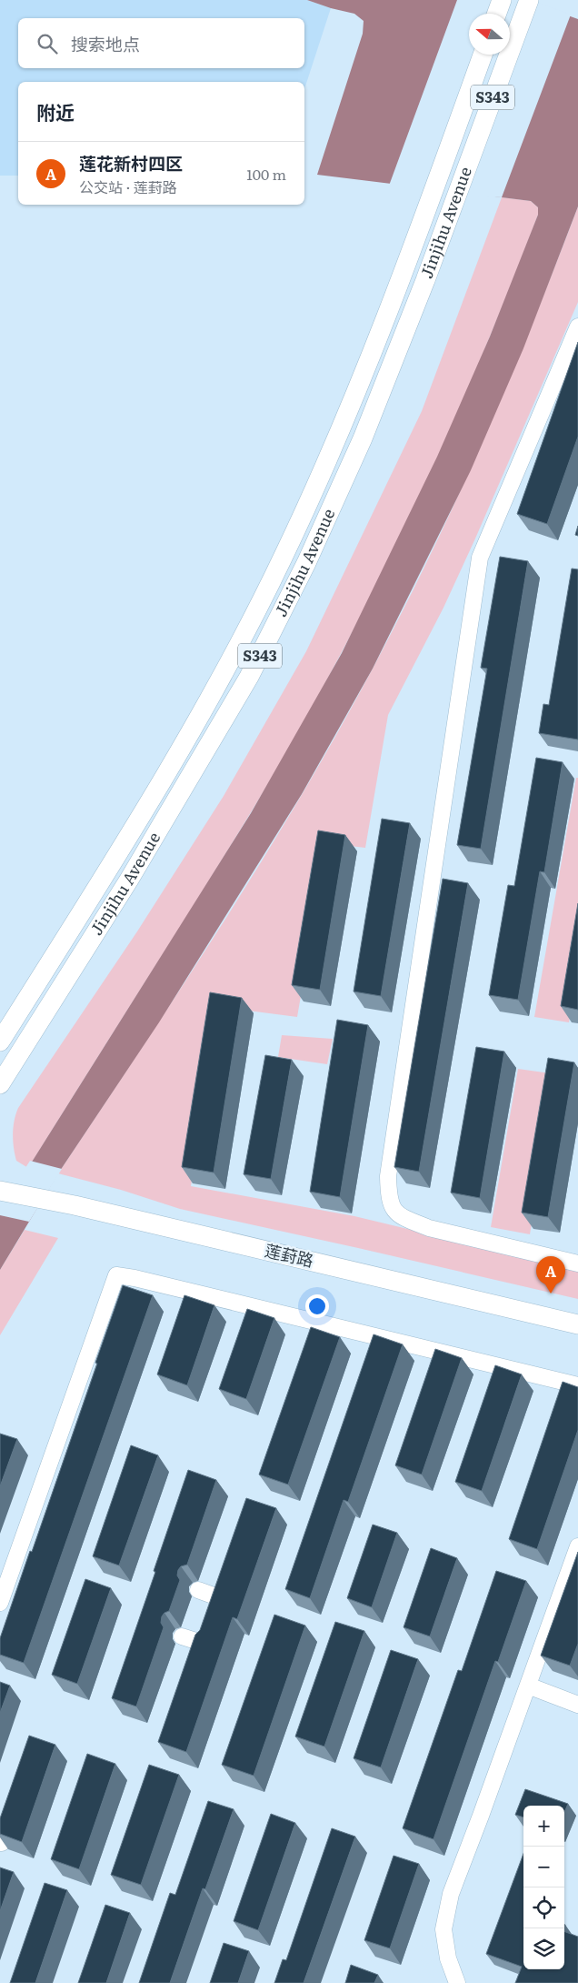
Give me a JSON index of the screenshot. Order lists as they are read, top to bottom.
{
  "streets": {
    "main road": ["S343", "Jinjihu Avenue", "莲葑路"]
  },
  "north": "left",
  "page": {
    "search": "搜索地点",
    "heading": "附近",
    "list": [
      {
        "mark": "A",
        "name": "莲花新村四区",
        "note": "公交站 · 莲葑路",
        "value": "100 m"
      }
    ],
    "pins": "A",
    "map_buttons": ["+", "−"]
  }
}
